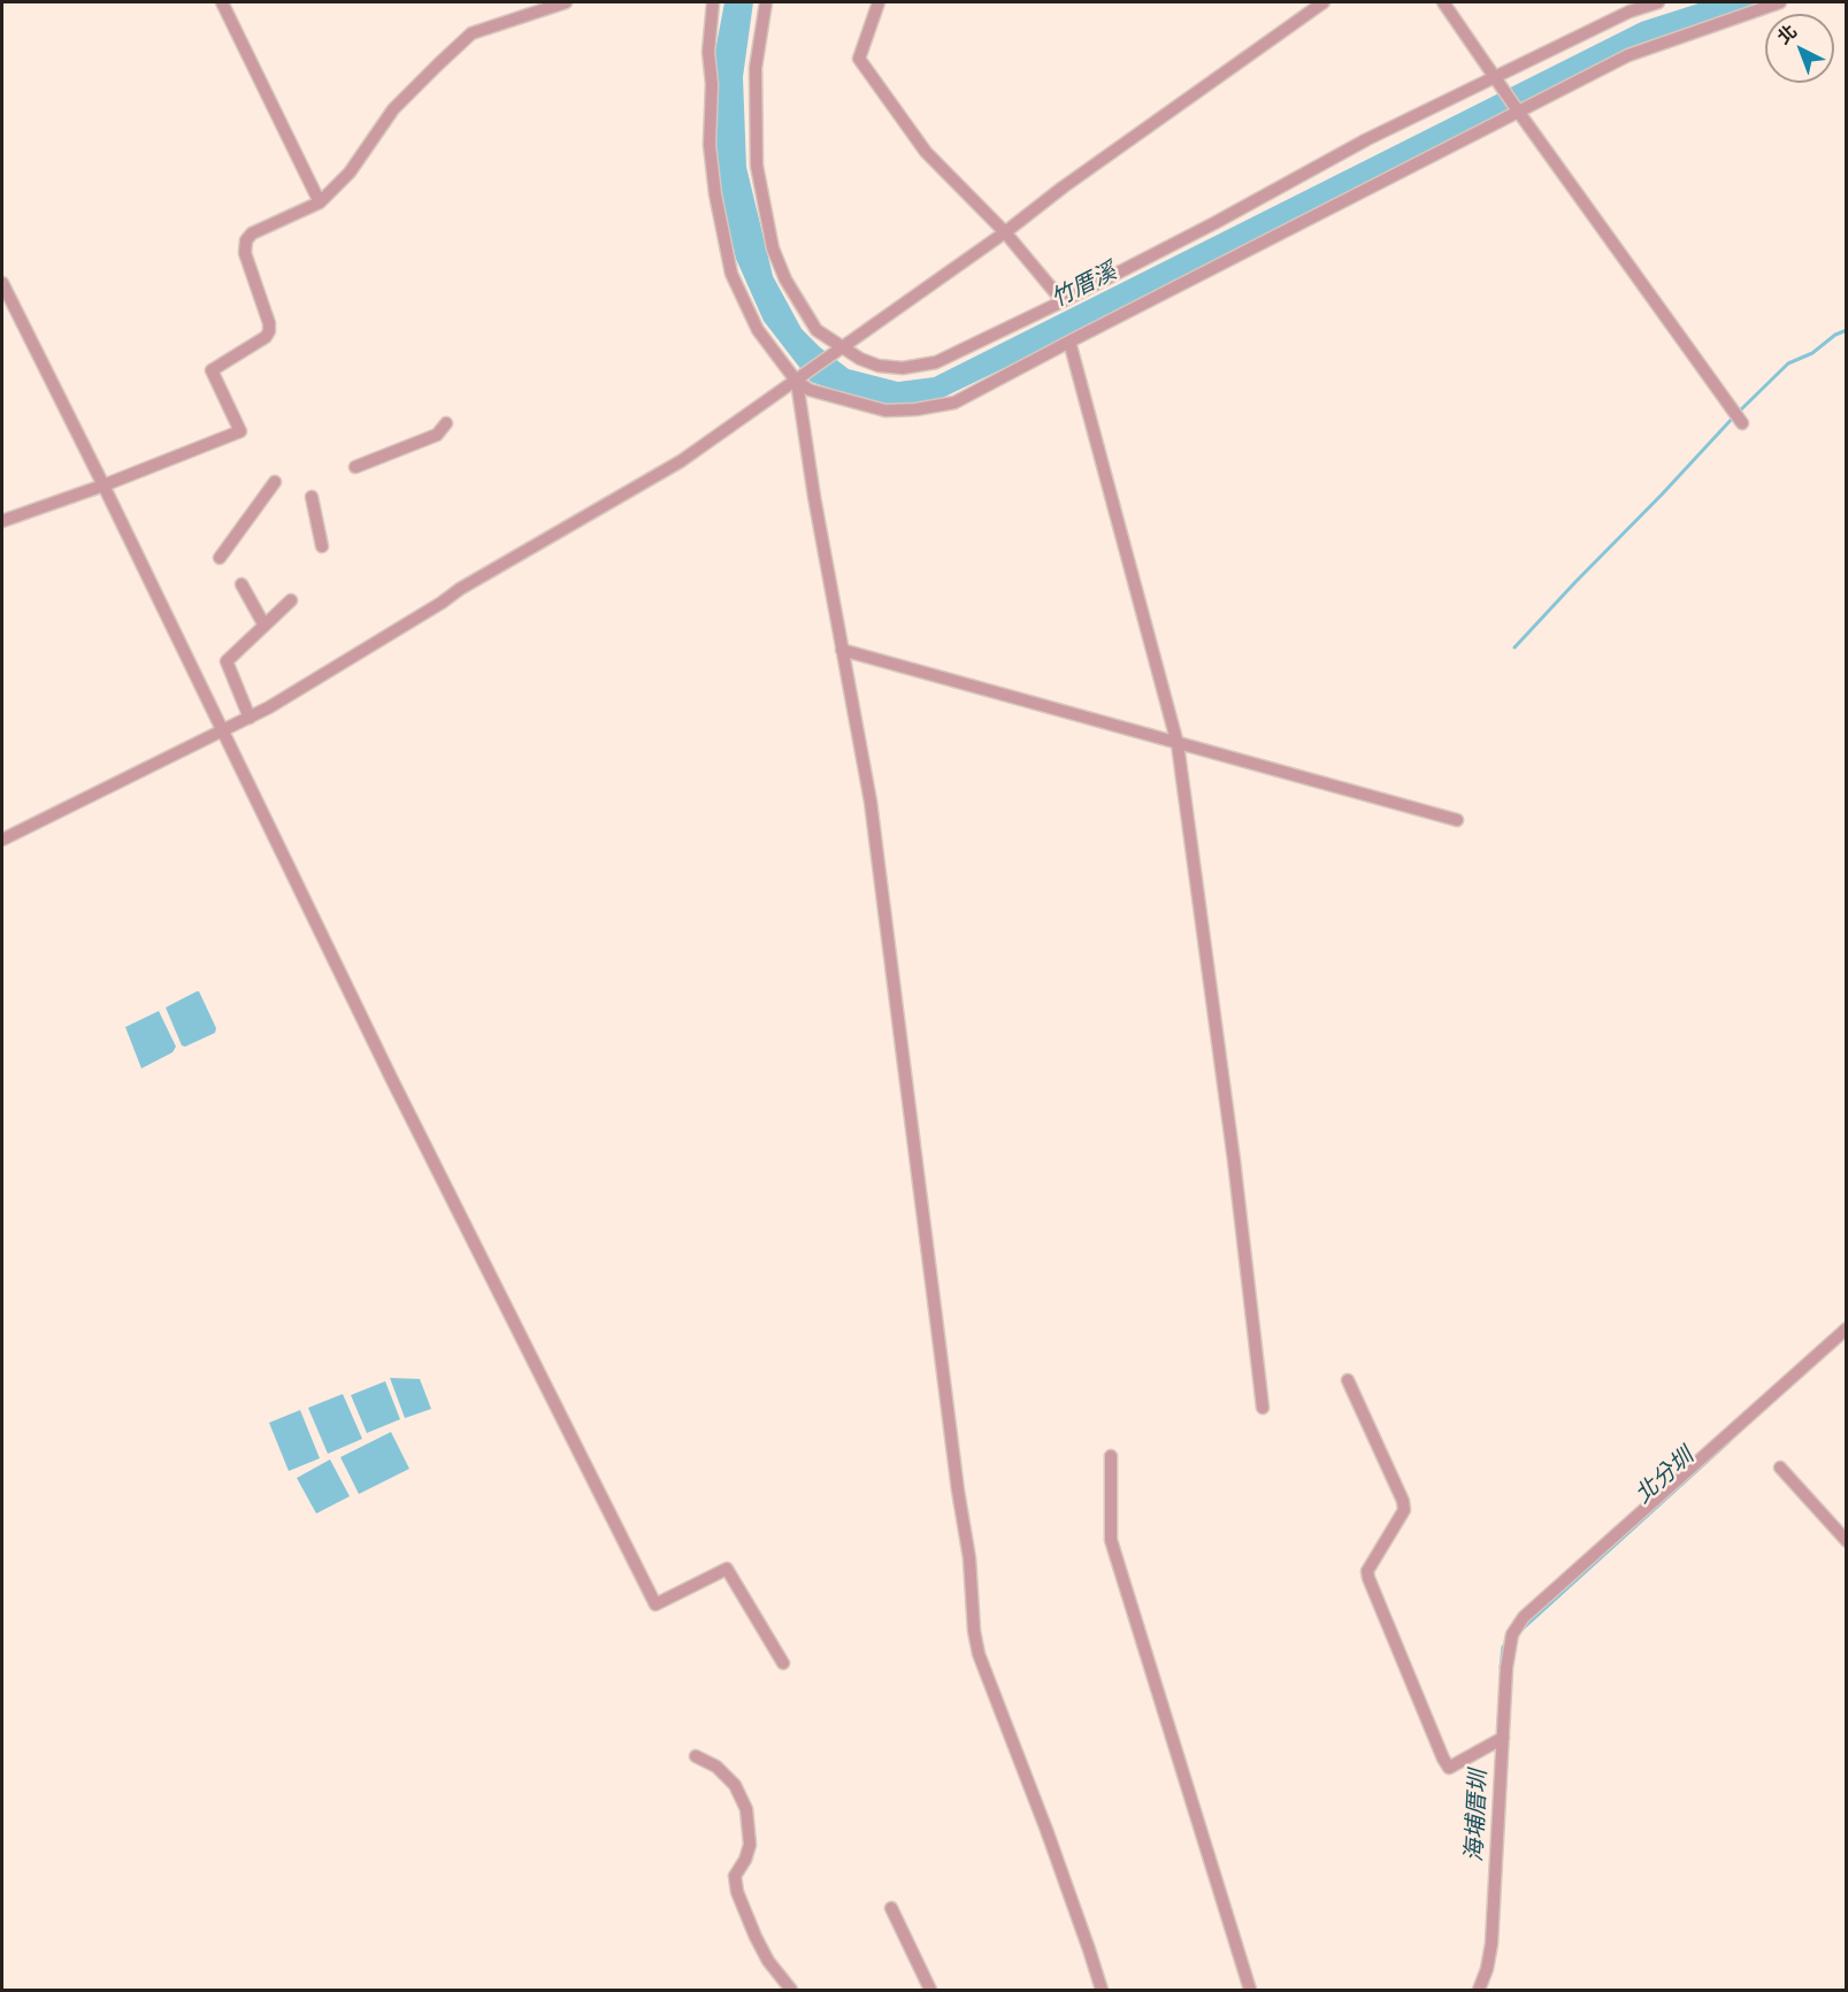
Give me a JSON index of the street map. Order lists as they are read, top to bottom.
{
  "water": ["竹厝溪", "北分圳", "海埔厝圳"],
  "north": "top left"
}
